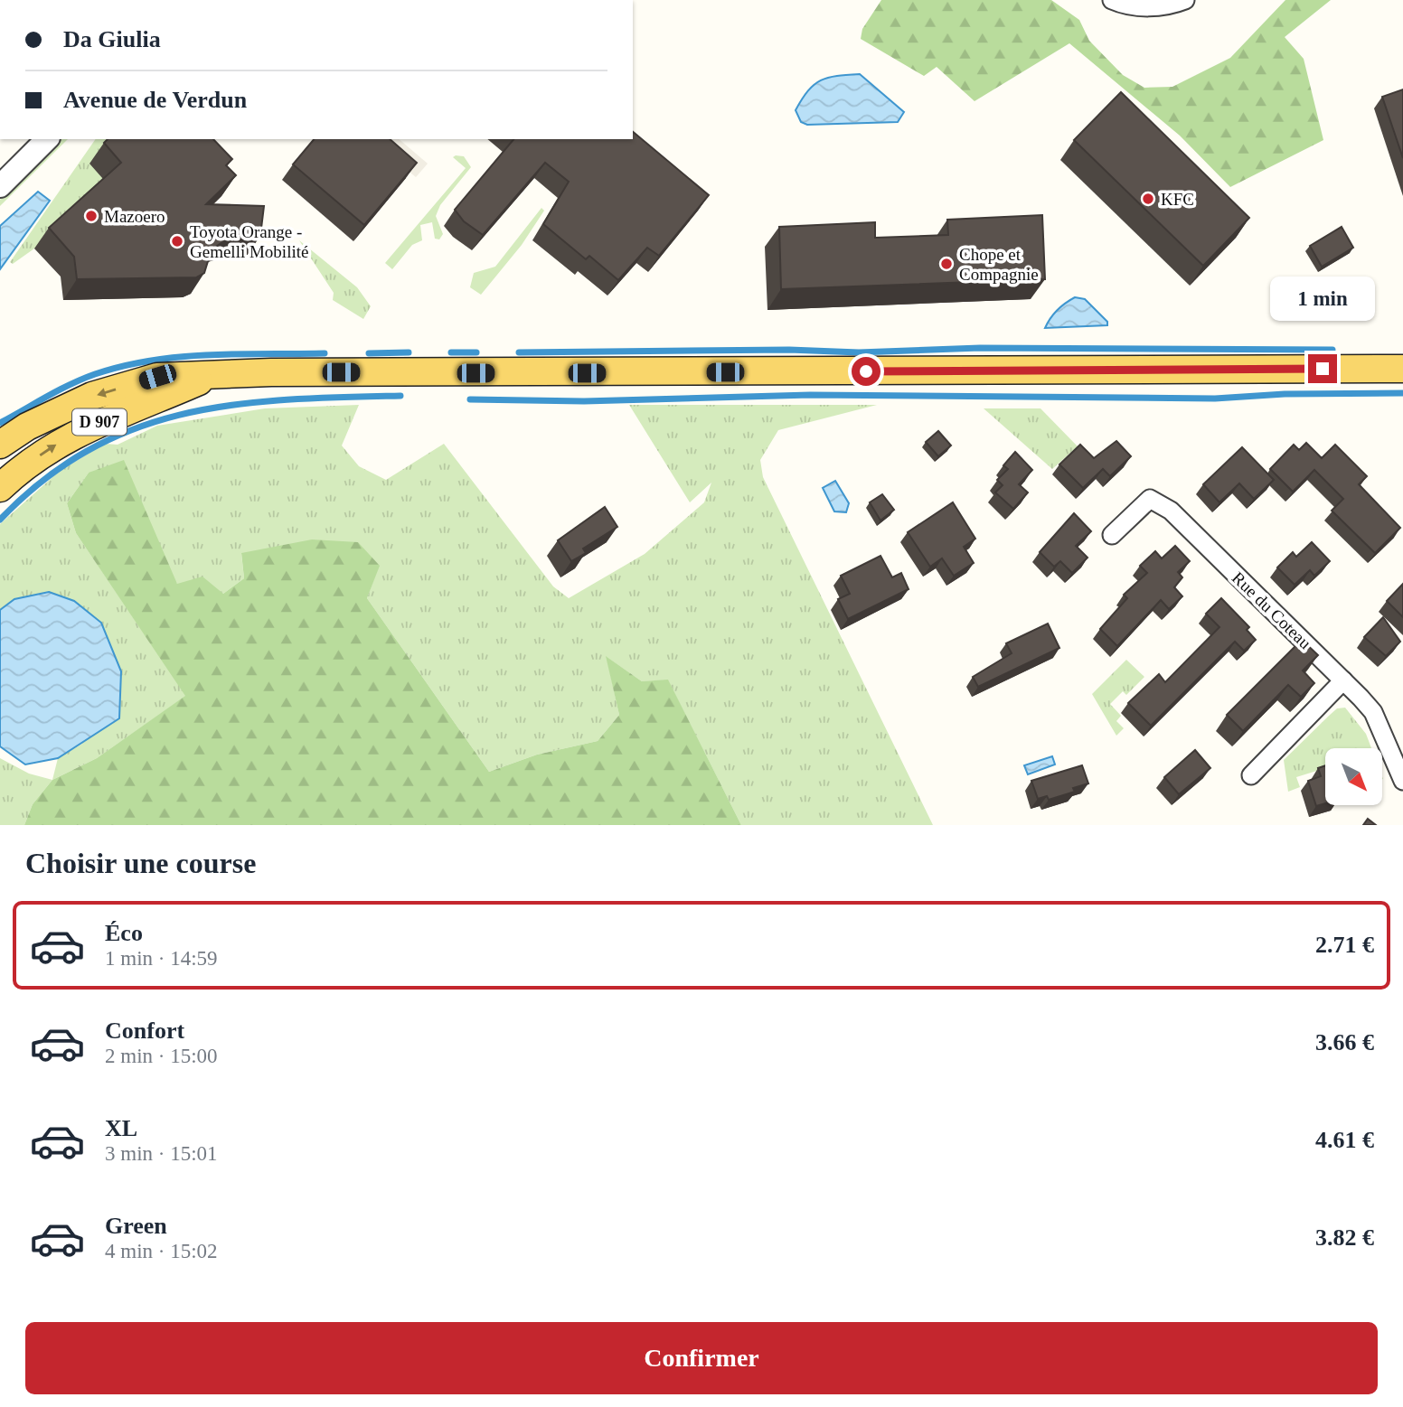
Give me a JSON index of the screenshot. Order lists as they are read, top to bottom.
{
  "streets": {
    "main road": ["D 907"],
    "street": ["Rue du Coteau"]
  },
  "places": [
    "KFC",
    "Mazoero",
    "Toyota Orange - Gemelli Mobilité",
    "Chope et Compagnie"
  ],
  "north": "bottom right",
  "page": {
    "banner": ["Da Giulia", "Avenue de Verdun"],
    "bubble": "1 min",
    "heading": "Choisir une course",
    "list": [
      {
        "name": "Éco",
        "note": "1 min · 14:59",
        "value": "2.71 €"
      },
      {
        "name": "Confort",
        "note": "2 min · 15:00",
        "value": "3.66 €"
      },
      {
        "name": "XL",
        "note": "3 min · 15:01",
        "value": "4.61 €"
      },
      {
        "name": "Green",
        "note": "4 min · 15:02",
        "value": "3.82 €"
      }
    ],
    "buttons": "Confirmer"
  }
}
